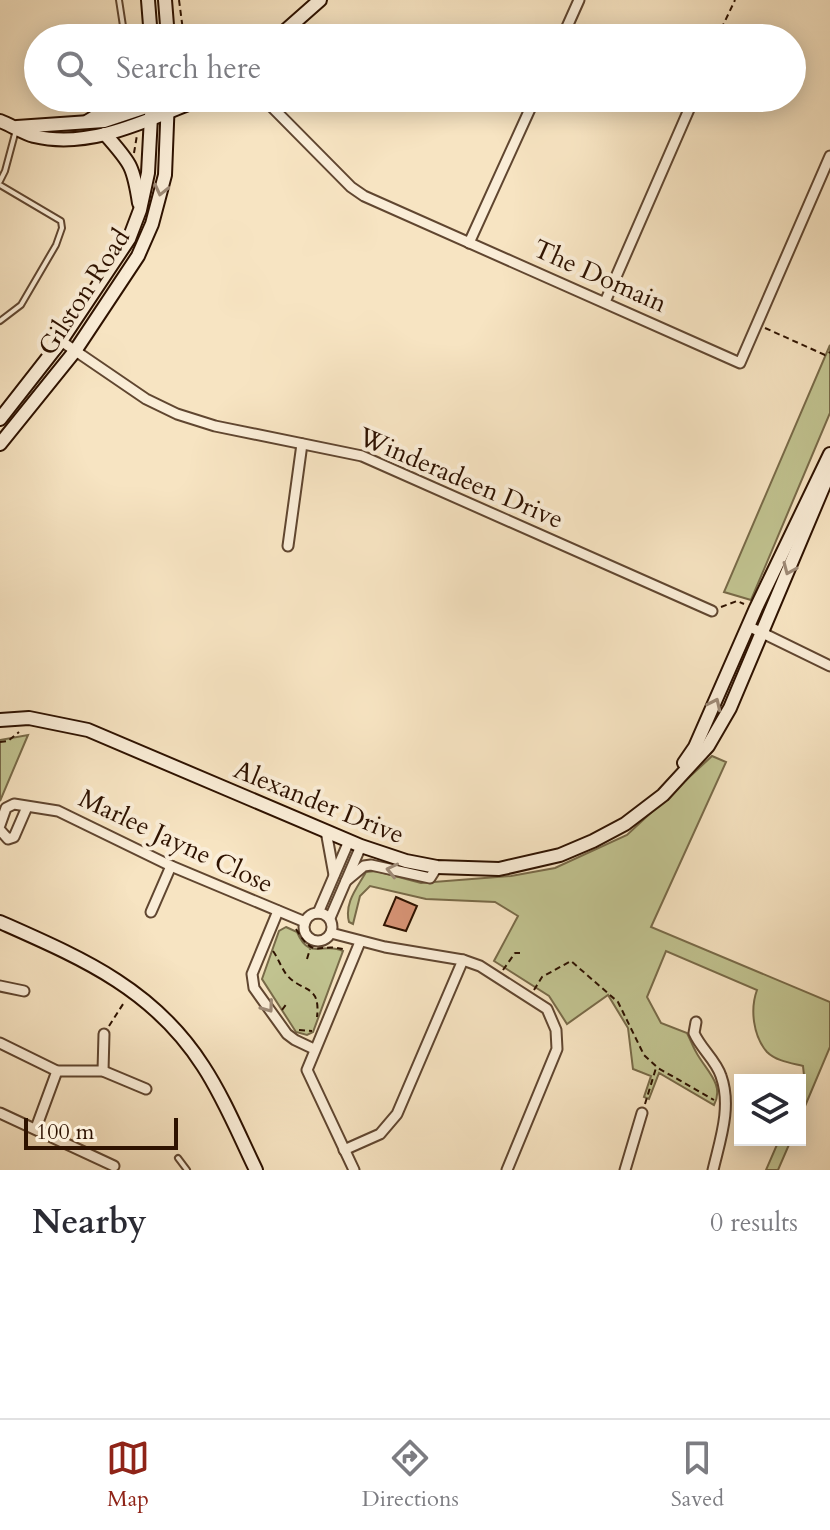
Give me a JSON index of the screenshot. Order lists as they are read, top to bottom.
{
  "streets": {
    "main road": ["Gilston Road", "Alexander Drive"],
    "street": ["The Domain", "Winderadeen Drive", "Marlee Jayne Close"]
  },
  "crossings": [
    ["Gilston Road", "Winderadeen Drive"]
  ],
  "scale_bar": "100 m",
  "page": {
    "search": "Search here",
    "scale": "100 m",
    "heading": ["Nearby", "0 results"],
    "nav": ["Map", "Directions", "Saved"]
  }
}
